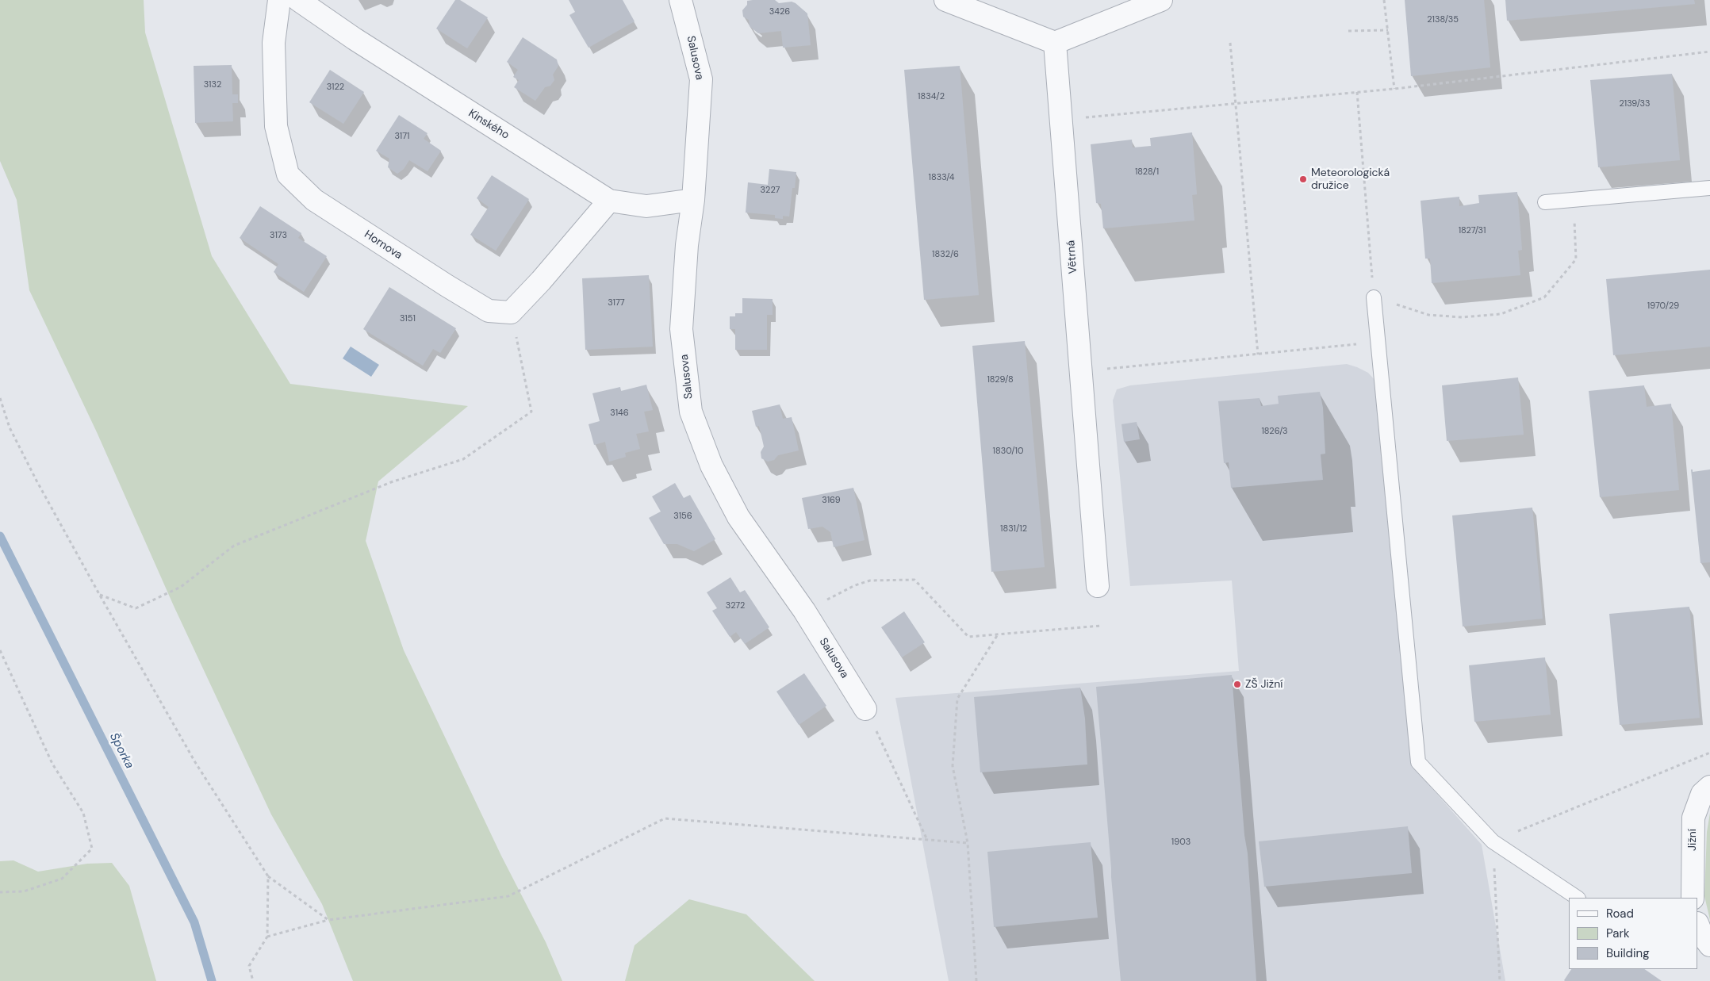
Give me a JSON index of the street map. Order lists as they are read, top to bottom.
{
  "streets": {
    "street": [
      "Salusova",
      "Kinského",
      "Hornova",
      "Větrná",
      "Jižní"
    ]
  },
  "crossings": [
    ["Salusova", "Kinského"]
  ],
  "water": ["Šporka"],
  "places": ["Meteorologická družice", "ZŠ Jižní"],
  "house_numbers": [
    "3426",
    "2138/35",
    "3132",
    "3122",
    "1834/2",
    "2139/33",
    "3171",
    "1828/1",
    "1833/4",
    "3227",
    "1827/31",
    "3173",
    "1832/6",
    "3177",
    "1970/29",
    "3151",
    "1829/8",
    "3146",
    "1826/3",
    "1830/10",
    "3169",
    "3156",
    "1831/12",
    "3272",
    "1903"
  ],
  "legend": ["Road", "Park", "Building"]
}
